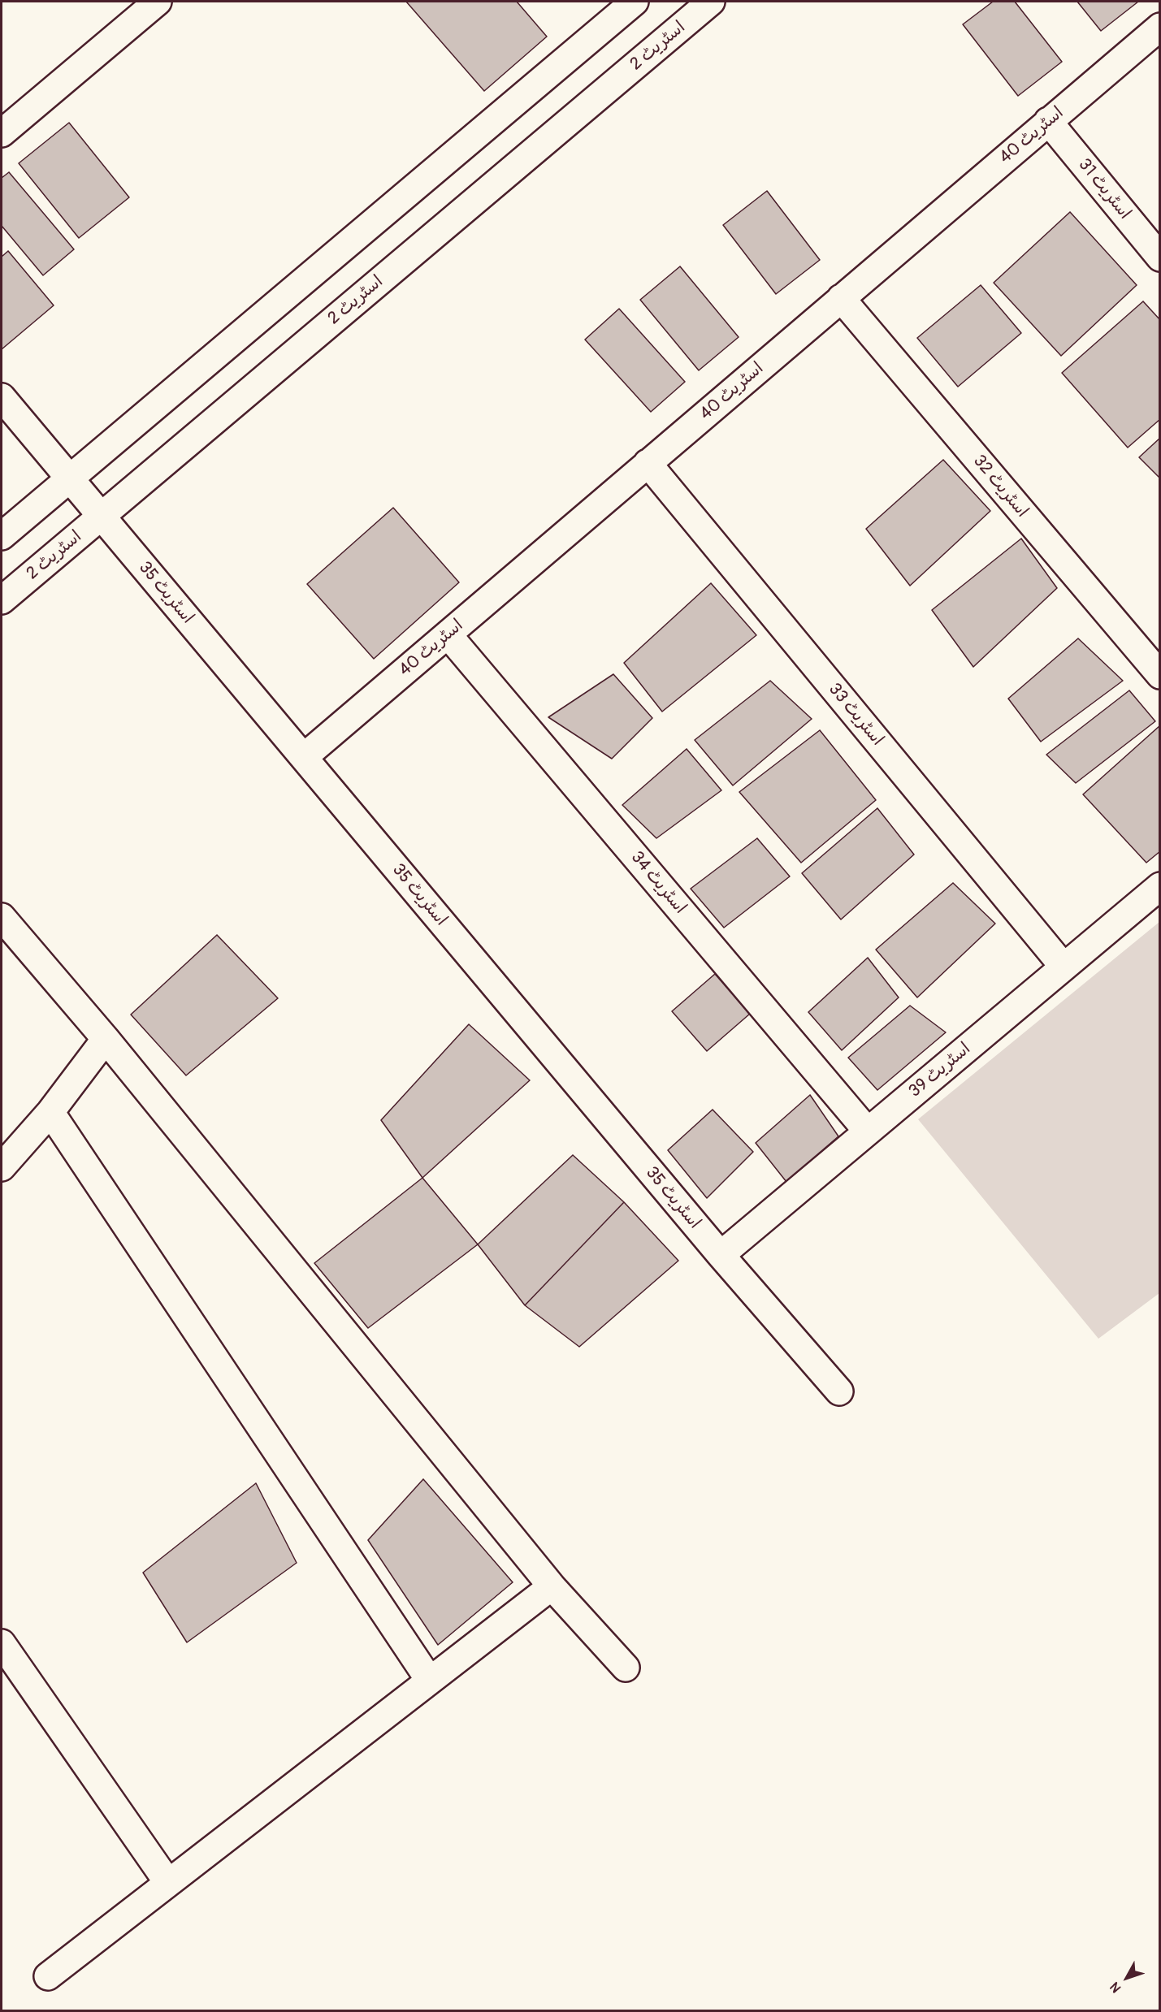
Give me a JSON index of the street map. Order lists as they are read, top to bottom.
{
  "streets": {
    "street": [
      "اسٹریٹ 2",
      "اسٹریٹ 40",
      "اسٹریٹ 31",
      "اسٹریٹ 32",
      "اسٹریٹ 35",
      "اسٹریٹ 33",
      "اسٹریٹ 34",
      "اسٹریٹ 39"
    ]
  },
  "crossings": [
    ["اسٹریٹ 2", "اسٹریٹ 35"],
    ["اسٹریٹ 40", "اسٹریٹ 31"],
    ["اسٹریٹ 40", "اسٹریٹ 32"],
    ["اسٹریٹ 40", "اسٹریٹ 35"],
    ["اسٹریٹ 40", "اسٹریٹ 33"],
    ["اسٹریٹ 40", "اسٹریٹ 34"],
    ["اسٹریٹ 35", "اسٹریٹ 39"],
    ["اسٹریٹ 33", "اسٹریٹ 39"],
    ["اسٹریٹ 34", "اسٹریٹ 39"]
  ],
  "north": "bottom left"
}
